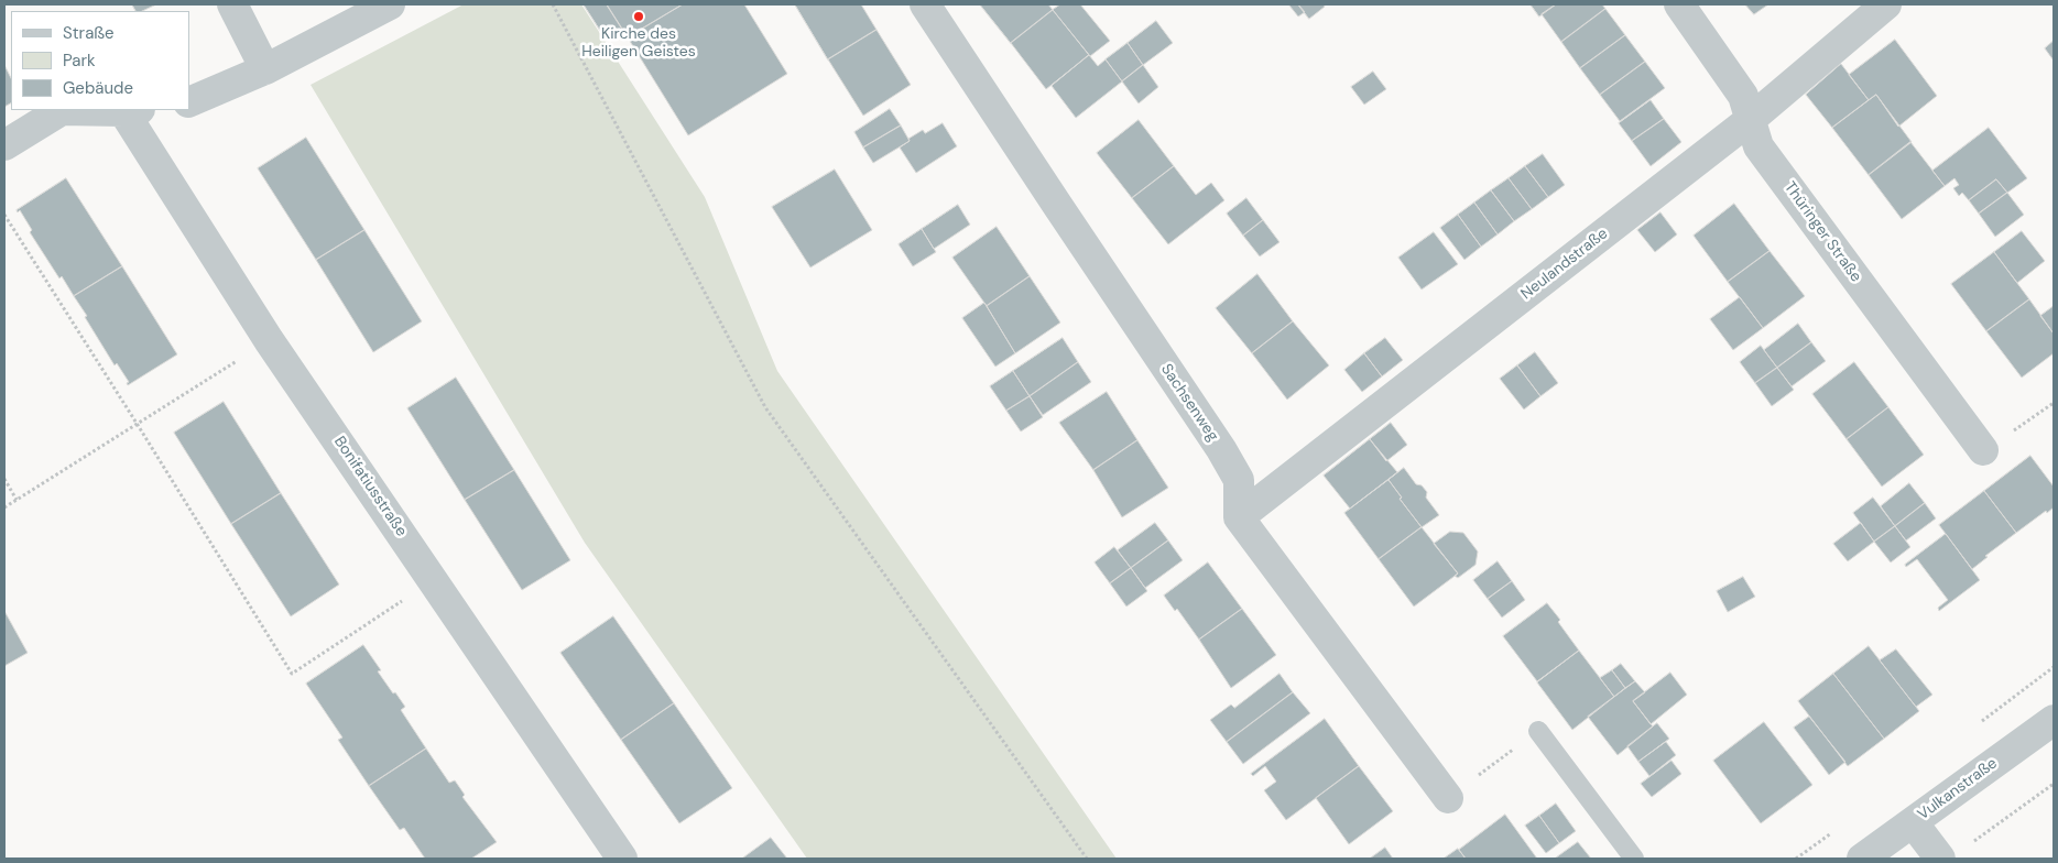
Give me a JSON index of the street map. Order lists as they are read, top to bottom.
{
  "streets": {
    "street": [
      "Thüringer Straße",
      "Neulandstraße",
      "Sachsenweg",
      "Bonifatiusstraße",
      "Vulkanstraße"
    ]
  },
  "crossings": [
    ["Thüringer Straße", "Neulandstraße"],
    ["Neulandstraße", "Sachsenweg"]
  ],
  "places": ["Kirche des Heiligen Geistes"],
  "legend": ["Straße", "Park", "Gebäude"]
}
